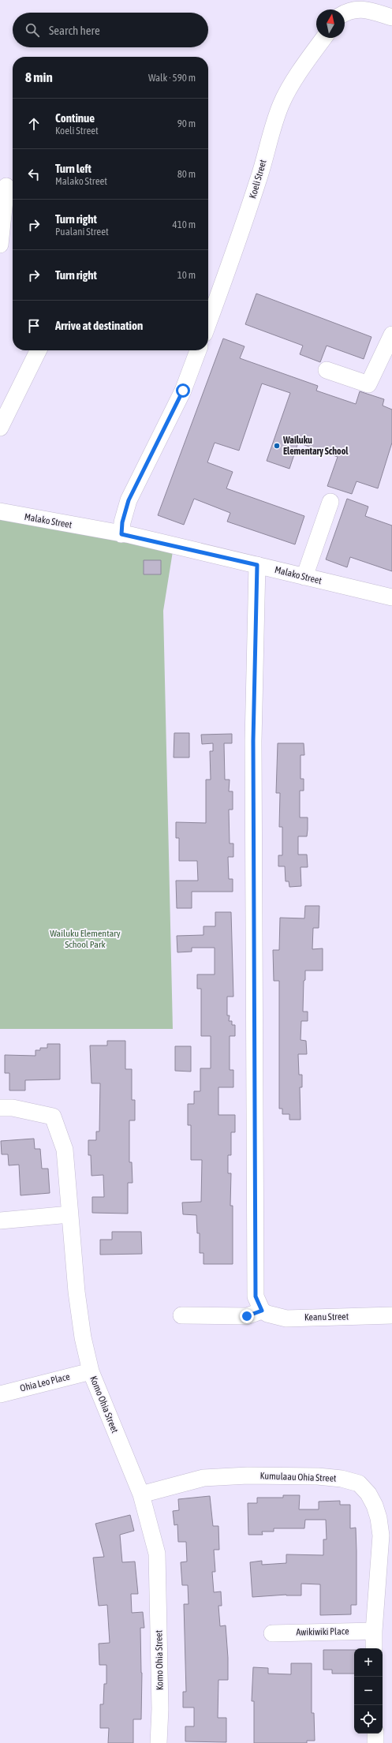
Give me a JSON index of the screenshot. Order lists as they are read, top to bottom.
{
  "streets": {
    "street": [
      "Koeli Street",
      "Malako Street",
      "Keanu Street",
      "Ohia Leo Place",
      "Komo Ohia Street",
      "Kumulaau Ohia Street",
      "Awikiwiki Place"
    ]
  },
  "crossings": [
    ["Ohia Leo Place", "Komo Ohia Street"],
    ["Komo Ohia Street", "Kumulaau Ohia Street"],
    ["Kumulaau Ohia Street", "Awikiwiki Place"]
  ],
  "parks": ["Wailuku Elementary School Park"],
  "places": ["Wailuku Elementary School"],
  "north": "top",
  "page": {
    "search": "Search here",
    "heading": ["8 min", "Walk · 590 m"],
    "list": [
      ["Continue", "Koeli Street", "90 m"],
      ["Turn left", "Malako Street", "80 m"],
      ["Turn right", "Pualani Street", "410 m"],
      ["Turn right", "10 m"],
      "Arrive at destination"
    ],
    "map_buttons": ["+", "−"]
  }
}
